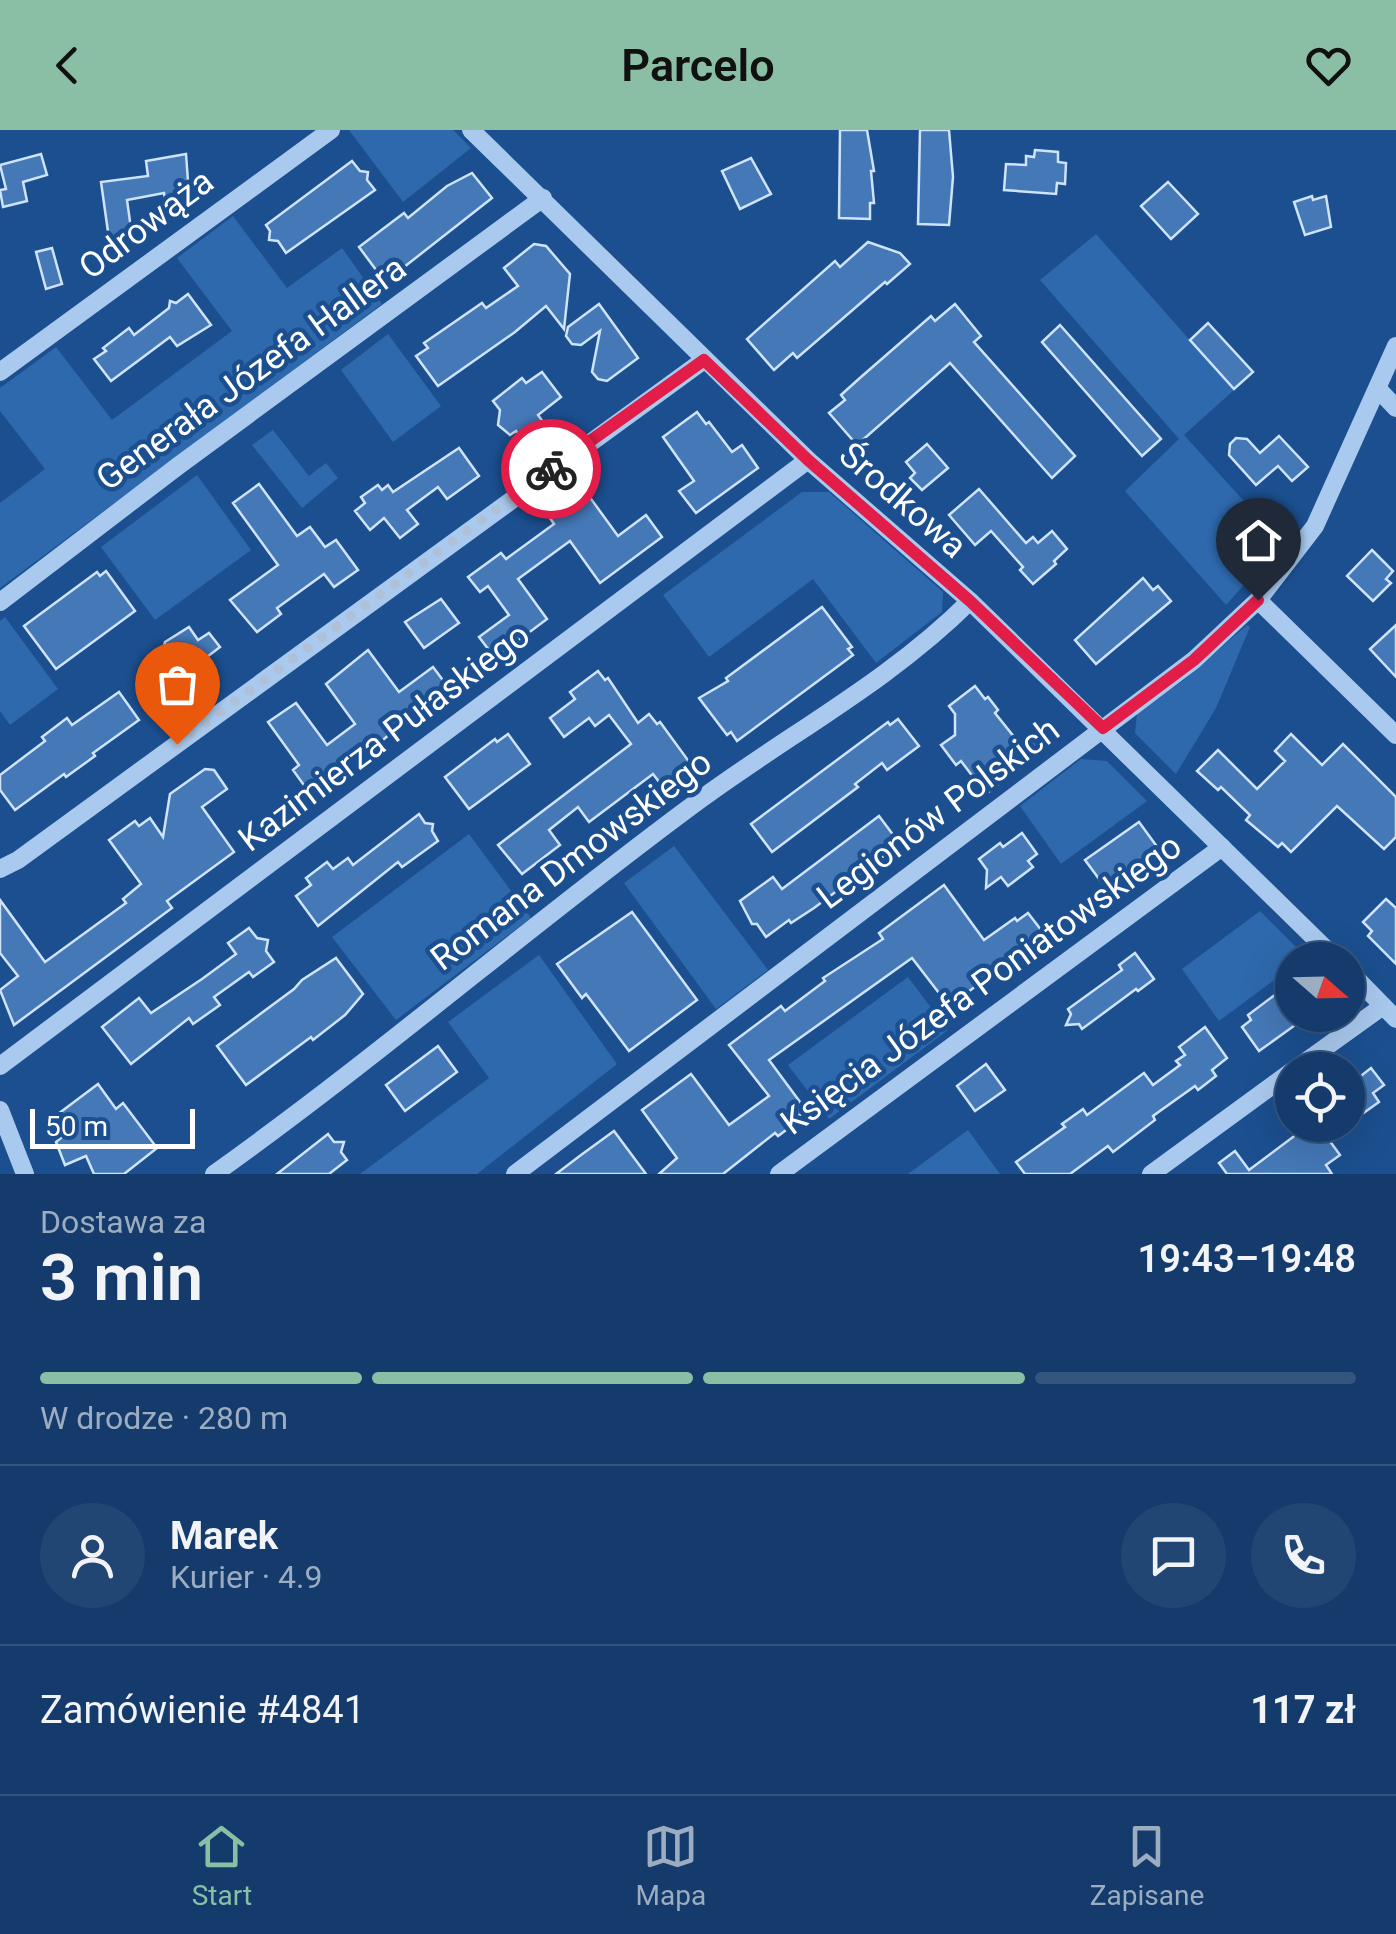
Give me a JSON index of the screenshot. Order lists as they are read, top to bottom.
{
  "streets": {
    "street": [
      "Odrowąża",
      "Generała Józefa Hallera",
      "Środkowa",
      "Kazimierza Pułaskiego",
      "Legionów Polskich",
      "Romana Dmowskiego",
      "Księcia Józefa Poniatowskiego"
    ]
  },
  "crossings": [
    ["Generała Józefa Hallera", "Środkowa"],
    ["Środkowa", "Kazimierza Pułaskiego"],
    ["Środkowa", "Legionów Polskich"],
    ["Środkowa", "Romana Dmowskiego"],
    ["Środkowa", "Księcia Józefa Poniatowskiego"]
  ],
  "scale_bar": "50 m",
  "north": "right",
  "page": {
    "header": "Parcelo",
    "scale": "50 m",
    "heading": ["3 min", "Dostawa za", "19:43–19:48"],
    "panel": [
      "Marek",
      "Kurier · 4.9",
      "Zamówienie #4841",
      "117 zł"
    ],
    "bar": "W drodze · 280 m",
    "tabs": ["Start", "Mapa", "Zapisane"]
  }
}
